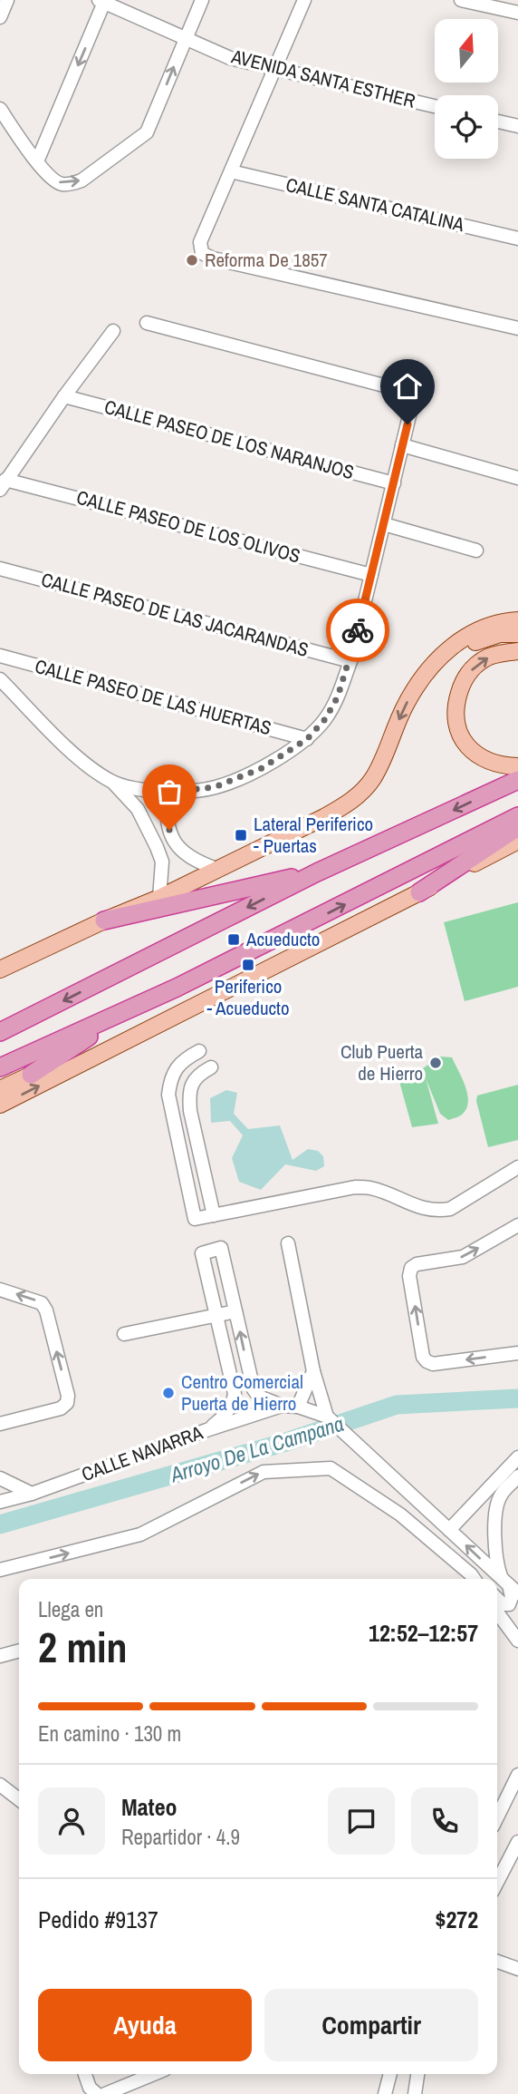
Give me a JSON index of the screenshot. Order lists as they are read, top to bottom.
{
  "streets": {
    "street": [
      "AVENIDA SANTA ESTHER",
      "CALLE SANTA CATALINA",
      "CALLE PASEO DE LOS NARANJOS",
      "CALLE PASEO DE LOS OLIVOS",
      "CALLE PASEO DE LAS JACARANDAS",
      "CALLE PASEO DE LAS HUERTAS",
      "CALLE NAVARRA"
    ]
  },
  "water": ["Arroyo De La Campana"],
  "places": {
    "other": ["Reforma De 1857", "Club Puerta de Hierro", "Centro Comercial Puerta de Hierro"],
    "transit": ["Lateral Periferico - Puertas", "Acueducto", "Periferico - Acueducto"]
  },
  "north": "top",
  "page": {
    "heading": ["2 min", "Llega en", "12:52–12:57"],
    "panel": [
      "Mateo",
      "Repartidor · 4.9",
      "Pedido #9137",
      "$272"
    ],
    "bar": "En camino · 130 m",
    "buttons": ["Ayuda", "Compartir"]
  }
}
